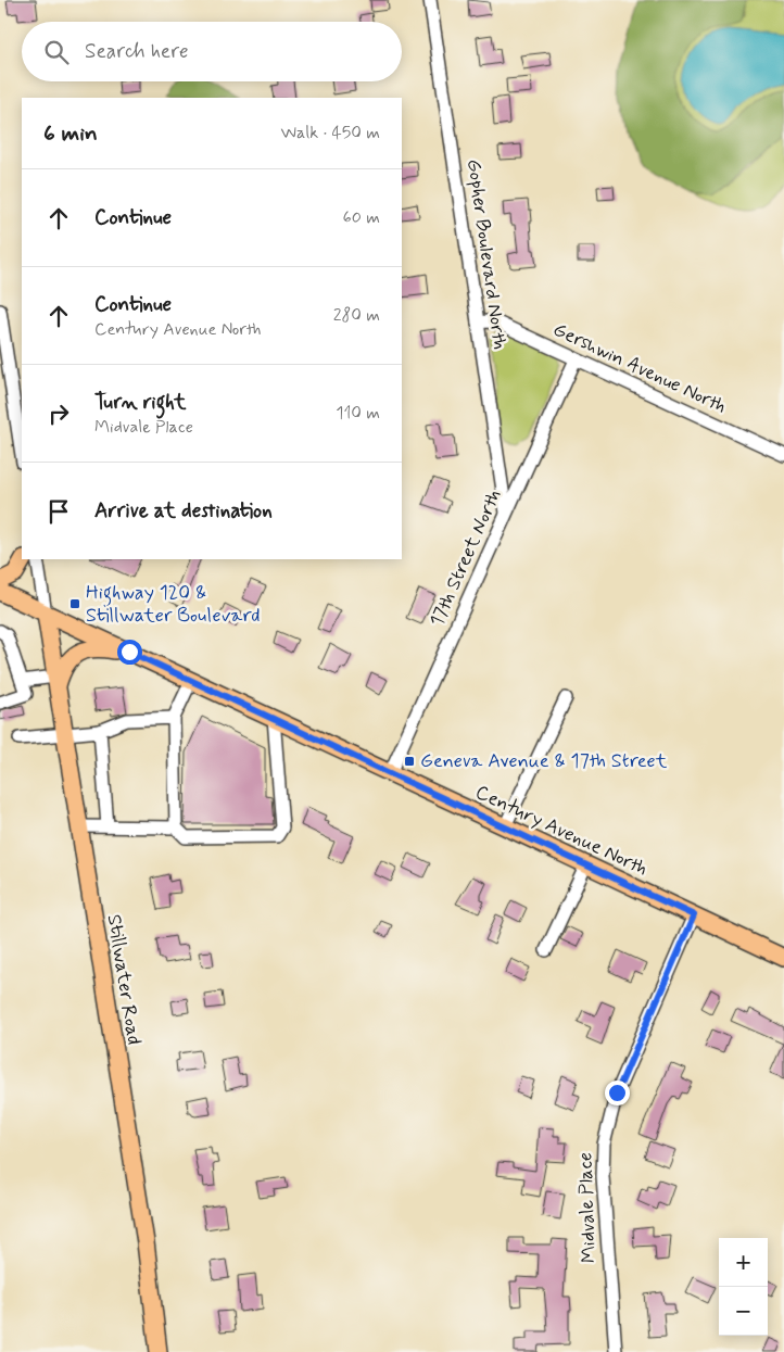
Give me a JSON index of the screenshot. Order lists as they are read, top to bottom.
{
  "streets": {
    "main road": ["Century Avenue North", "Stillwater Road"],
    "street": [
      "Gopher Boulevard North",
      "Gershwin Avenue North",
      "17th Street North",
      "Midvale Place"
    ]
  },
  "crossings": [
    ["Gopher Boulevard North", "Gershwin Avenue North"],
    ["Gopher Boulevard North", "17th Street North"],
    ["Gershwin Avenue North", "17th Street North"],
    ["17th Street North", "Century Avenue North"],
    ["Century Avenue North", "Stillwater Road"],
    ["Century Avenue North", "Midvale Place"]
  ],
  "places": {
    "transit": ["Highway 120 & Stillwater Boulevard", "Geneva Avenue & 17th Street"]
  },
  "page": {
    "search": "Search here",
    "heading": ["6 min", "Walk · 450 m"],
    "list": [
      ["Continue", "60 m"],
      ["Continue", "Century Avenue North", "280 m"],
      ["Turn right", "Midvale Place", "110 m"],
      "Arrive at destination"
    ],
    "map_buttons": ["+", "−"]
  }
}
